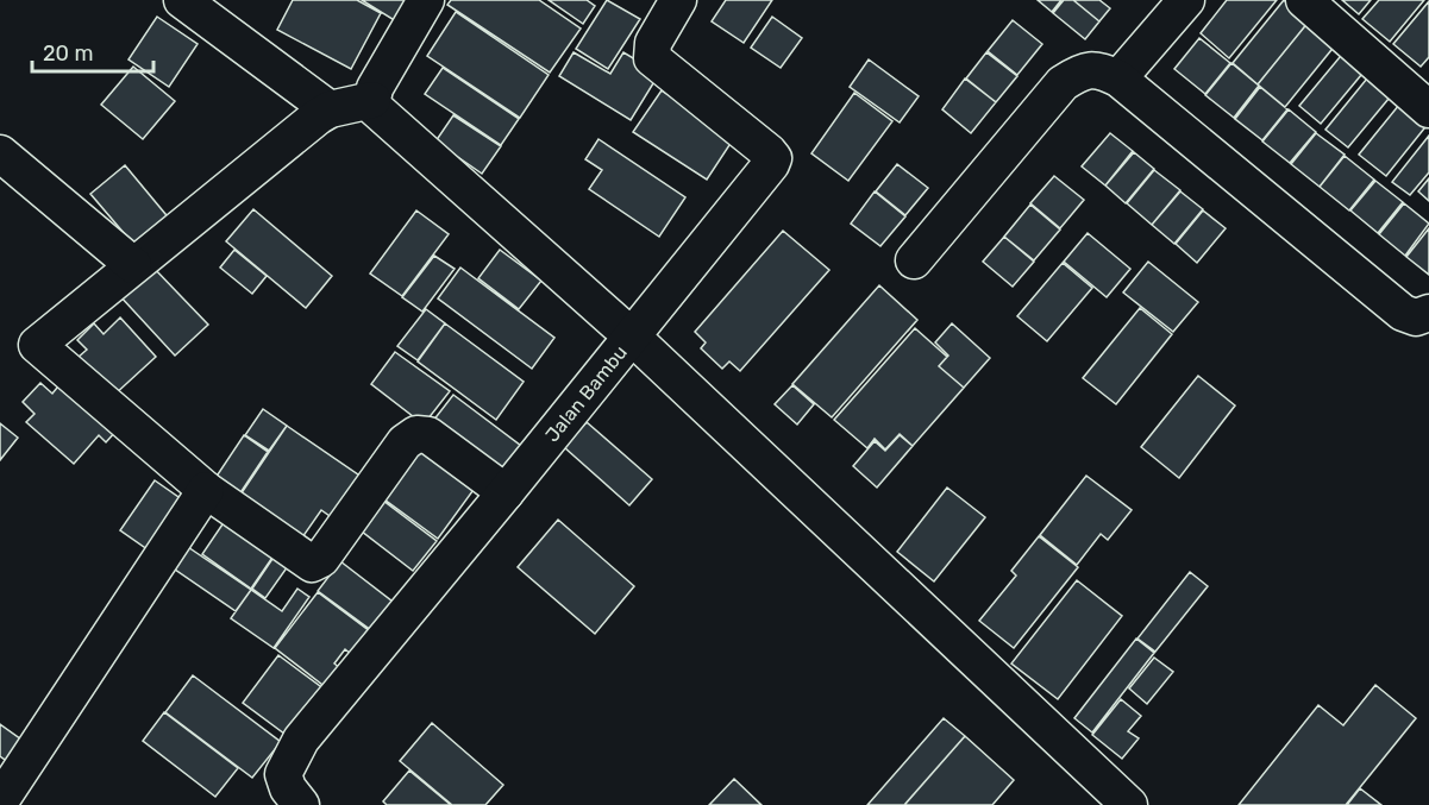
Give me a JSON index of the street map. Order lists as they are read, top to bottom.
{
  "streets": {
    "street": ["Jalan Bambu"]
  },
  "scale_bar": "20 m"
}
